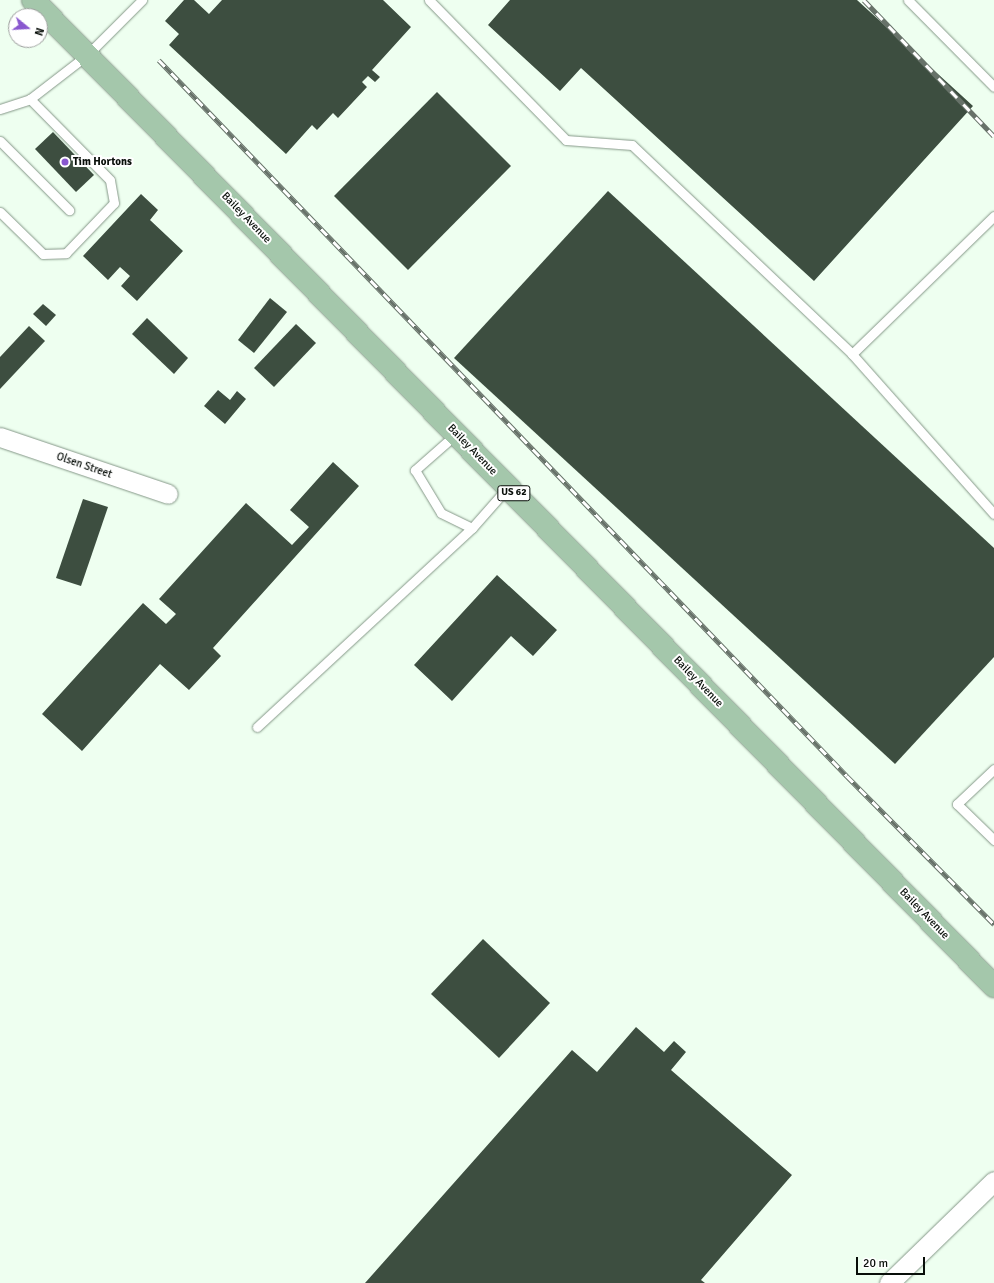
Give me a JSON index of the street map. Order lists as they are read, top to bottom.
{
  "streets": {
    "main road": ["Bailey Avenue", "US 62"],
    "street": ["Olsen Street"]
  },
  "places": ["Tim Hortons"],
  "scale_bar": "20 m",
  "north": "right"
}
